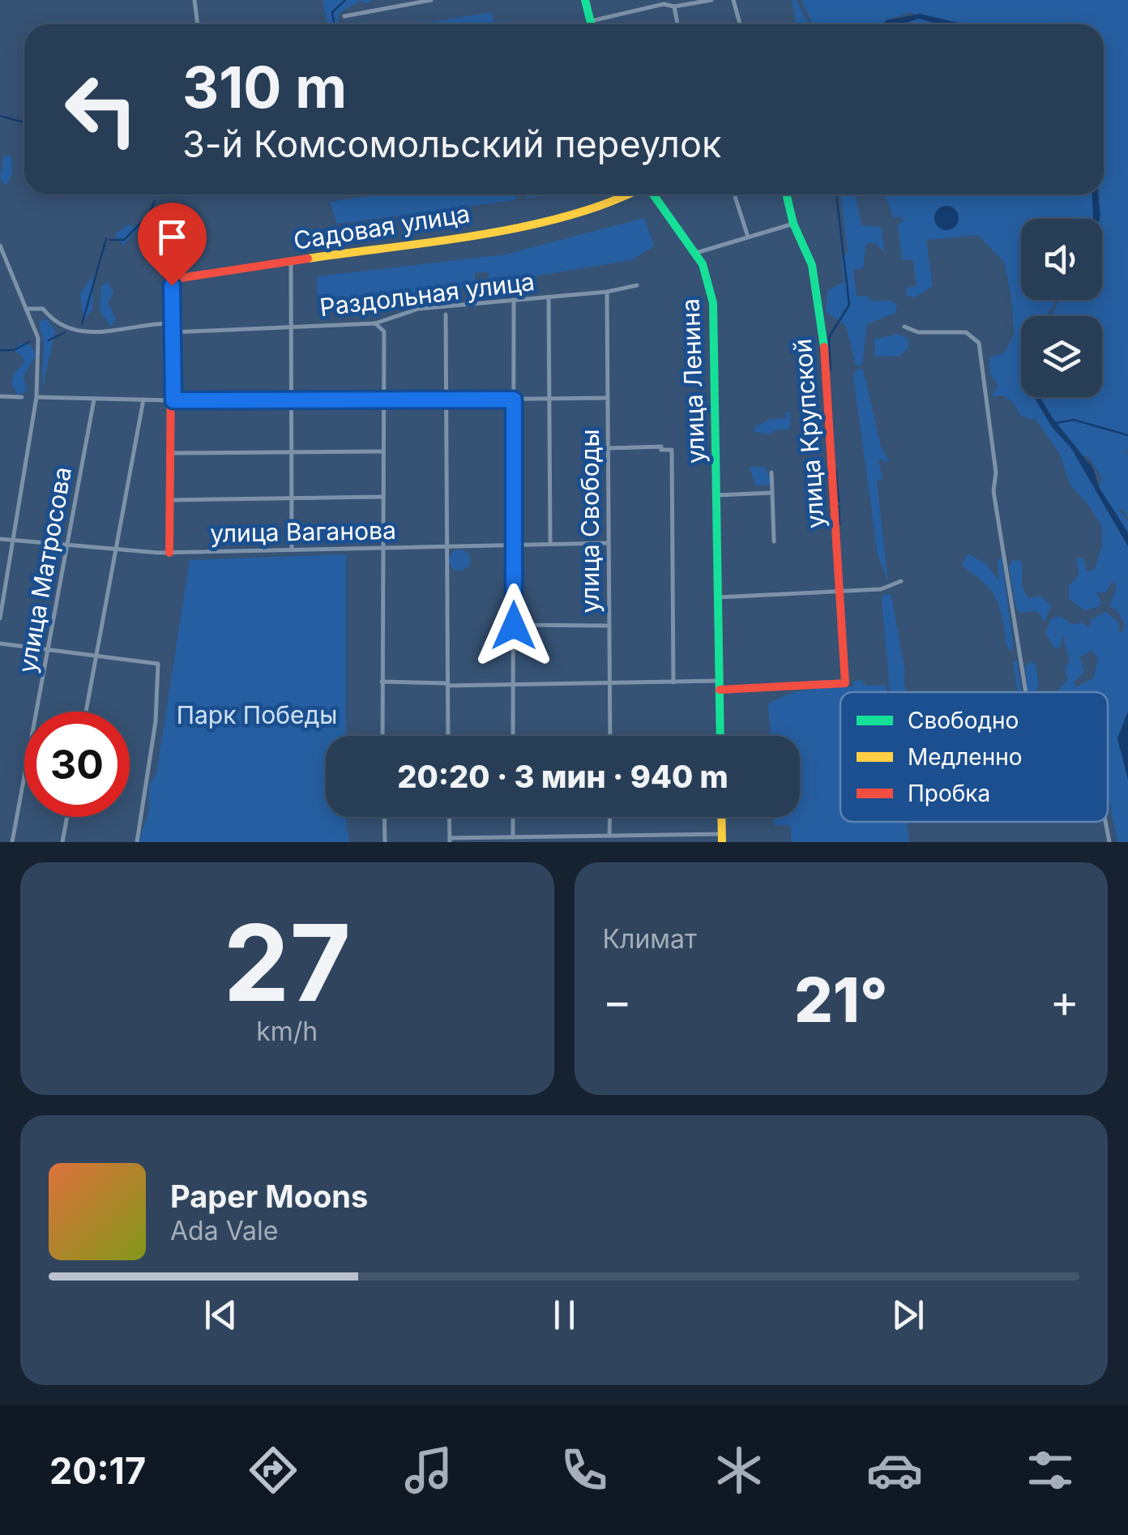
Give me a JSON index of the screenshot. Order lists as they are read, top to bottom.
{
  "streets": {
    "street": [
      "Садовая улица",
      "Раздольная улица",
      "улица Ленина",
      "улица Крупской",
      "улица Свободы",
      "улица Ваганова",
      "улица Матросова"
    ]
  },
  "crossings": [
    ["Садовая улица", "Раздольная улица"],
    ["Раздольная улица", "улица Свободы"],
    ["улица Ленина", "улица Крупской"],
    ["улица Свободы", "улица Ваганова"],
    ["улица Ваганова", "улица Матросова"]
  ],
  "parks": ["Парк Победы"],
  "legend": ["Свободно", "Медленно", "Пробка"],
  "page": {
    "turn": ["310 m", "3-й Комсомольский переулок"],
    "limit": "30",
    "trip": "20:20 · 3 мин · 940 m",
    "tile": [
      ["27", "km/h"],
      "Климат"
    ],
    "heat": ["−", "21°", "+"],
    "song": ["Paper Moons", "Ada Vale"],
    "tabs": "20:17"
  }
}
